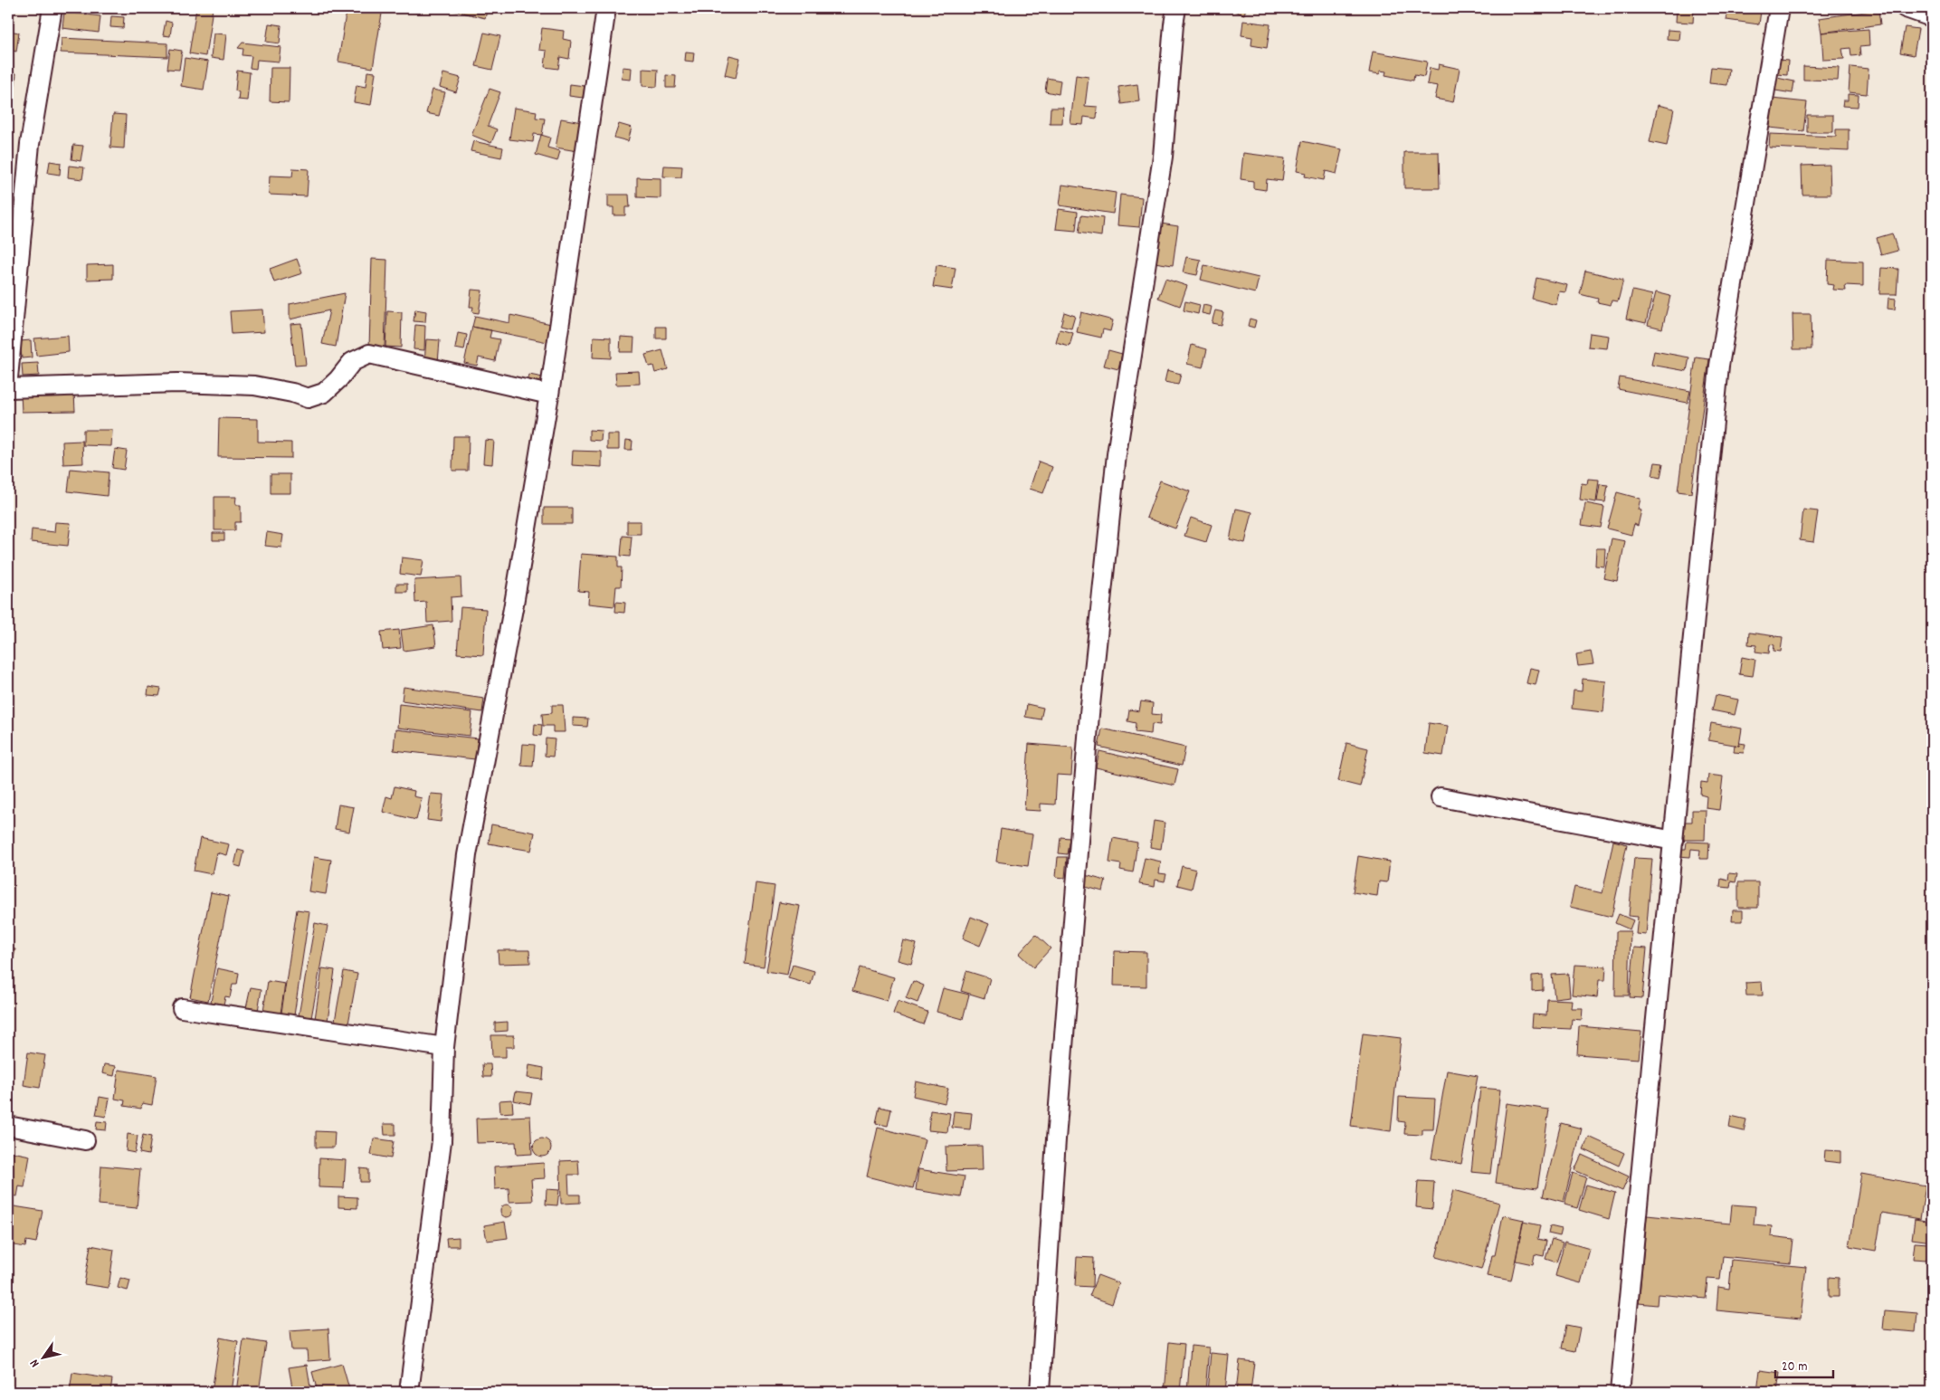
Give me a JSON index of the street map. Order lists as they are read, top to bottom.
{
  "scale_bar": "20 m",
  "north": "bottom left"
}
